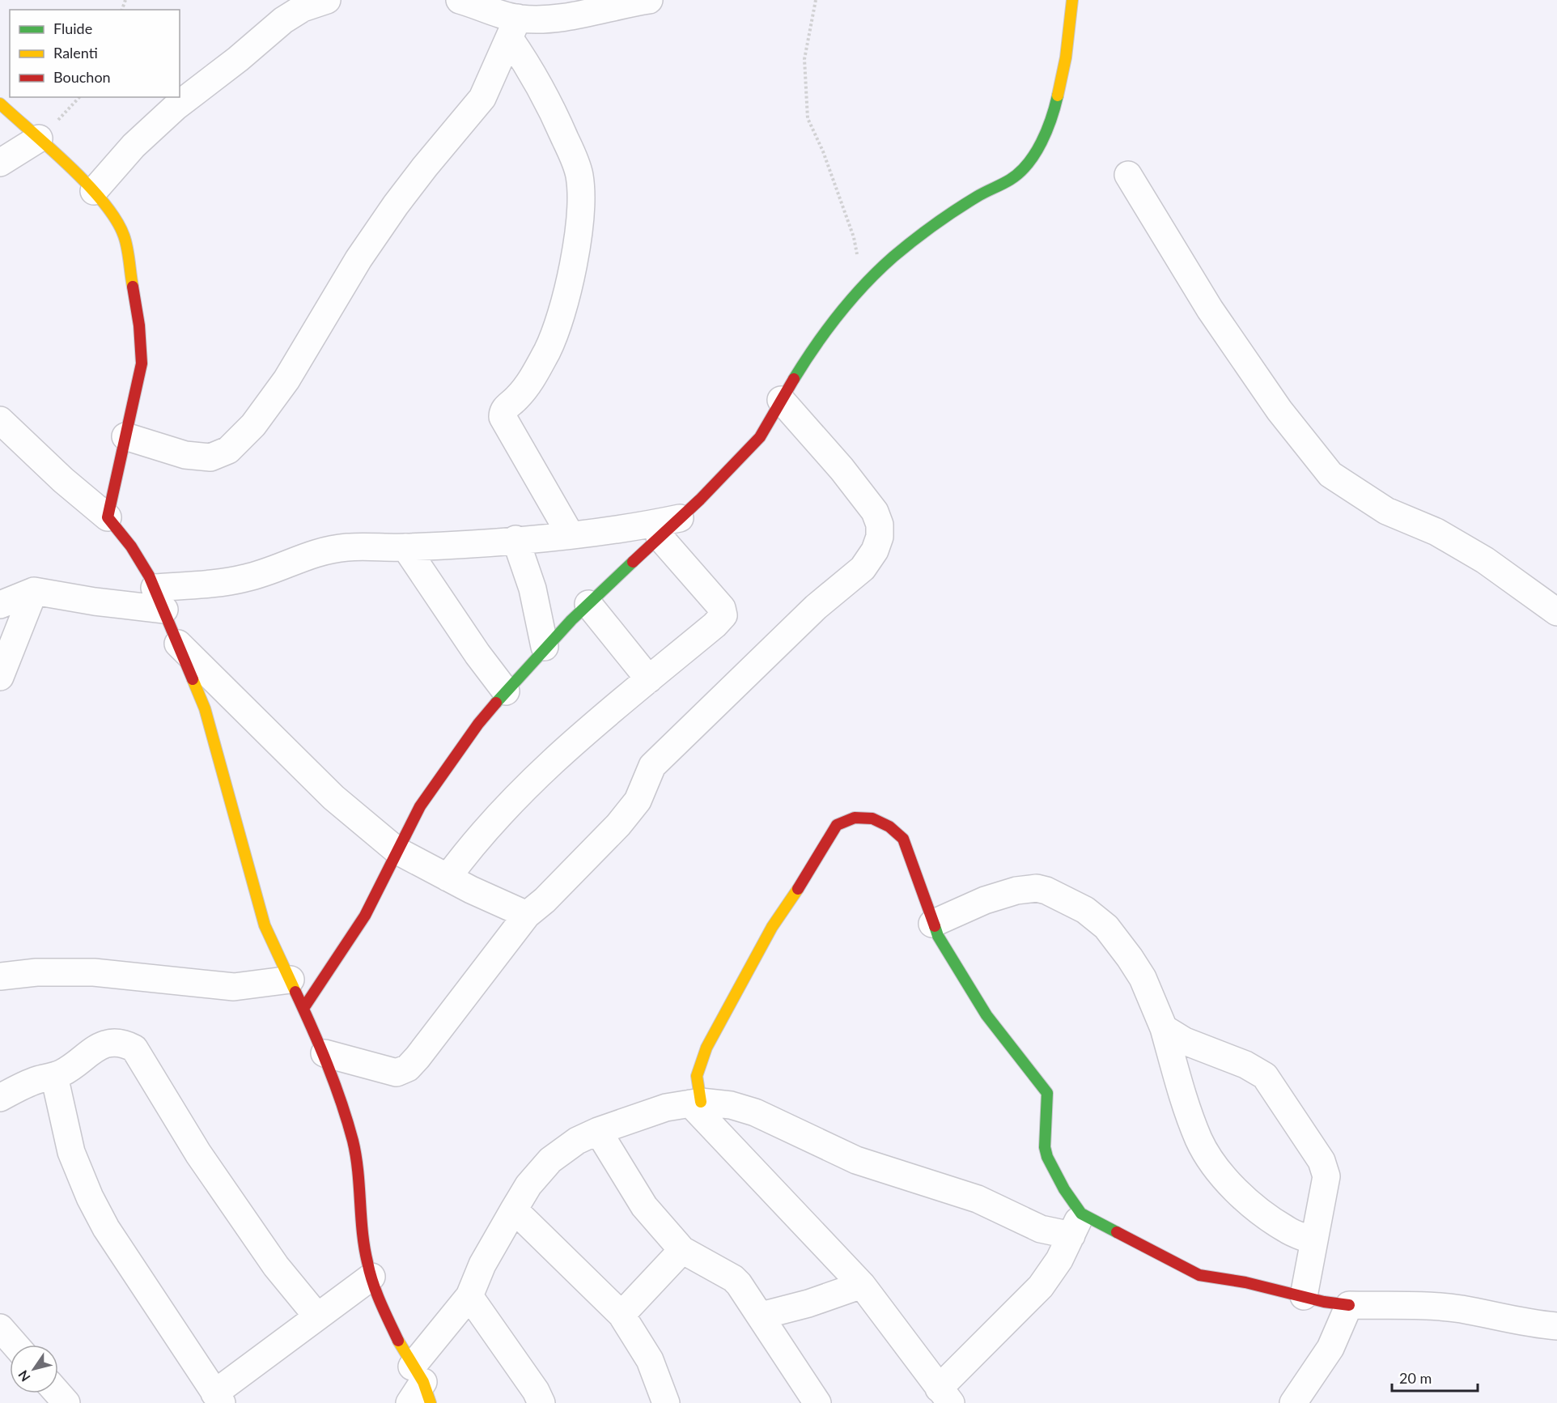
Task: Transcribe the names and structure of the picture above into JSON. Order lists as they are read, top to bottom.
{
  "legend": ["Fluide", "Ralenti", "Bouchon"],
  "scale_bar": "20 m",
  "north": "bottom left"
}
